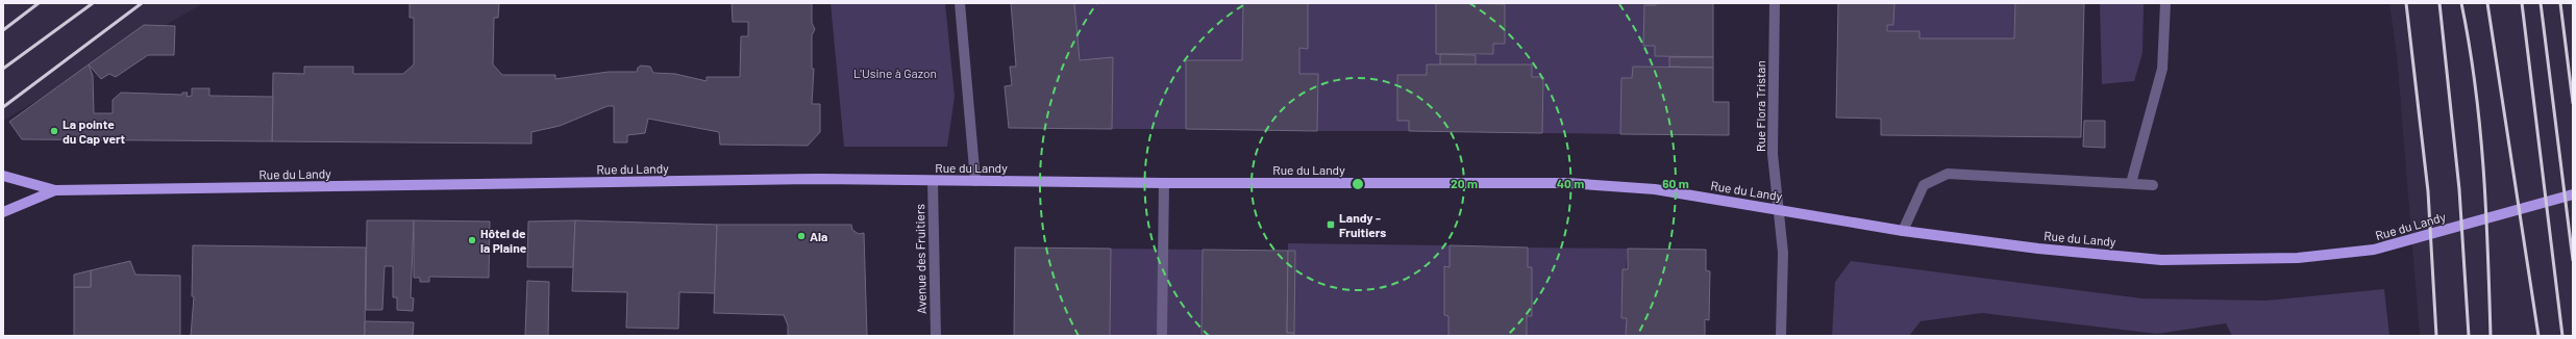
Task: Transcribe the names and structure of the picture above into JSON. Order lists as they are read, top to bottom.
{
  "streets": {
    "main road": ["Rue du Landy"],
    "street": ["Rue Flora Tristan", "Avenue des Fruitiers"]
  },
  "crossings": [
    ["Rue Flora Tristan", "Rue du Landy"],
    ["Rue du Landy", "Avenue des Fruitiers"]
  ],
  "parks": ["L'Usine à Gazon"],
  "places": {
    "other": ["La pointe du Cap vert", "Ala", "Hôtel de la Plaine"],
    "transit": ["Landy - Fruitiers"]
  },
  "rings": ["20 m", "40 m", "60 m"]
}
